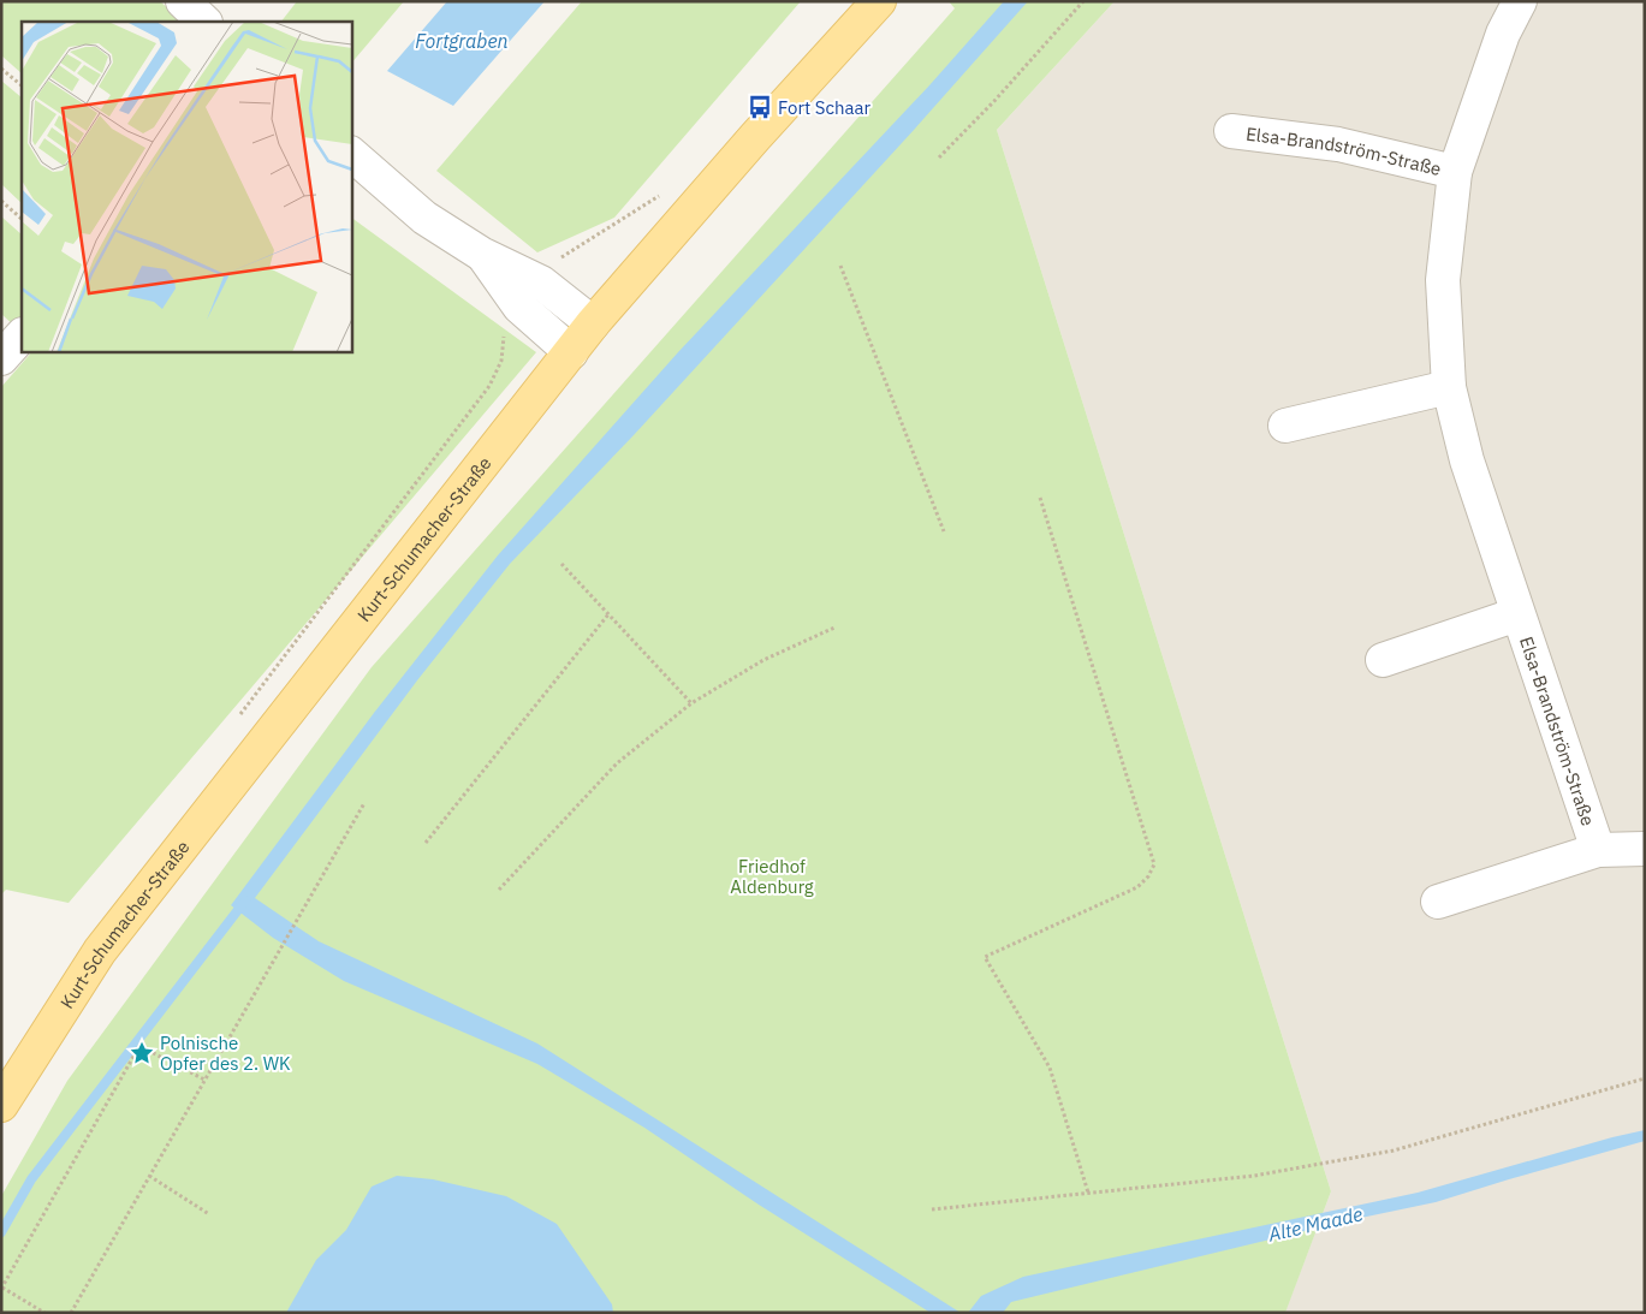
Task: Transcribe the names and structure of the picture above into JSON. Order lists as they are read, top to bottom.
{
  "streets": {
    "main road": ["Kurt-Schumacher-Straße"],
    "street": ["Elsa-Brandström-Straße"]
  },
  "water": ["Fortgraben", "Alte Maade"],
  "parks": ["Friedhof Aldenburg"],
  "places": {
    "bus stop": ["Fort Schaar"],
    "place": ["Polnische Opfer des 2. WK"]
  }
}
